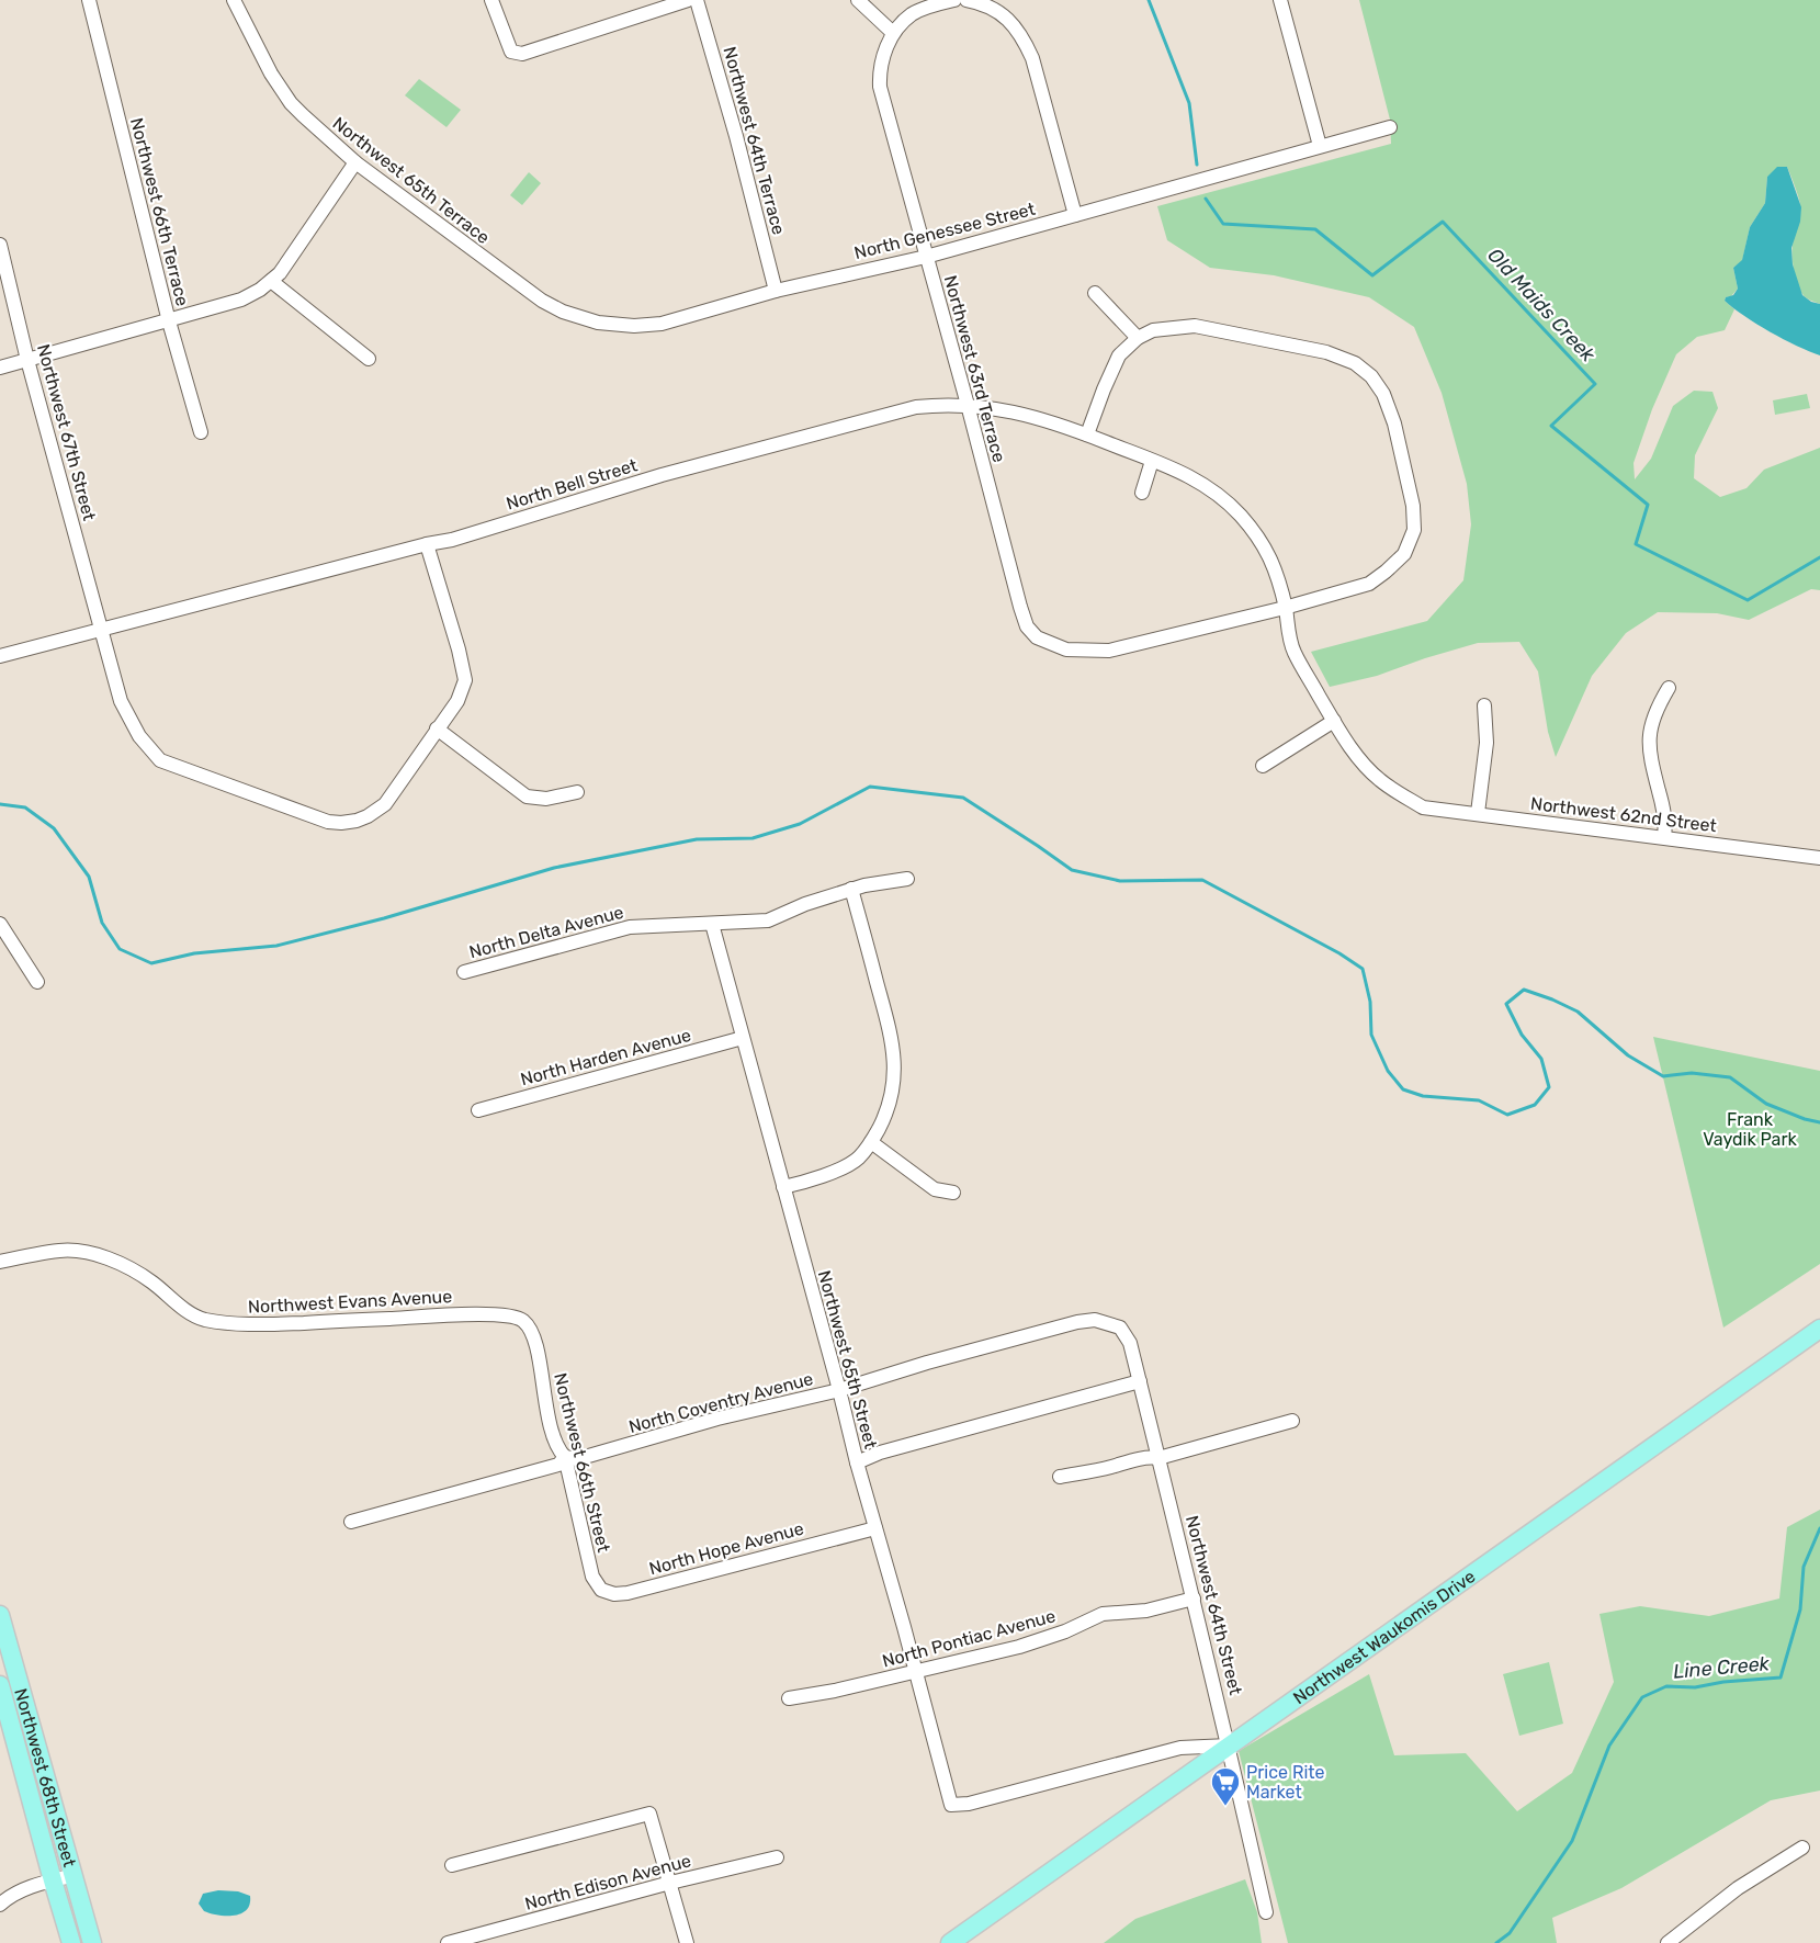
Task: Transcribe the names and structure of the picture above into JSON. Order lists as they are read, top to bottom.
{
  "streets": {
    "main road": ["Northwest Waukomis Drive", "Northwest 68th Street"],
    "street": [
      "Northwest 64th Terrace",
      "Northwest 65th Terrace",
      "Northwest 66th Terrace",
      "North Genessee Street",
      "Northwest 63rd Terrace",
      "Northwest 67th Street",
      "North Bell Street",
      "Northwest 62nd Street",
      "North Delta Avenue",
      "North Harden Avenue",
      "Northwest Evans Avenue",
      "Northwest 65th Street",
      "North Coventry Avenue",
      "Northwest 66th Street",
      "North Hope Avenue",
      "Northwest 64th Street",
      "North Pontiac Avenue",
      "North Edison Avenue"
    ]
  },
  "crossings": [
    ["Northwest 64th Terrace", "North Genessee Street"],
    ["Northwest 65th Terrace", "North Genessee Street"],
    ["North Genessee Street", "Northwest 63rd Terrace"],
    ["Northwest 63rd Terrace", "North Bell Street"],
    ["Northwest 67th Street", "North Bell Street"],
    ["North Bell Street", "Northwest 62nd Street"],
    ["North Delta Avenue", "Northwest 65th Street"],
    ["North Harden Avenue", "Northwest 65th Street"],
    ["Northwest Evans Avenue", "Northwest 66th Street"],
    ["Northwest 65th Street", "North Coventry Avenue"],
    ["Northwest 65th Street", "North Hope Avenue"],
    ["Northwest 65th Street", "Northwest 64th Street"],
    ["Northwest 65th Street", "Northwest Waukomis Drive"],
    ["Northwest 65th Street", "North Pontiac Avenue"],
    ["North Coventry Avenue", "Northwest 66th Street"],
    ["North Coventry Avenue", "Northwest 64th Street"],
    ["Northwest 66th Street", "North Hope Avenue"],
    ["Northwest 64th Street", "Northwest Waukomis Drive"],
    ["Northwest 64th Street", "North Pontiac Avenue"]
  ],
  "water": ["Old Maids Creek", "Line Creek"],
  "parks": ["Frank Vaydik Park"],
  "places": {
    "supermarket": ["Price Rite Market"]
  }
}
